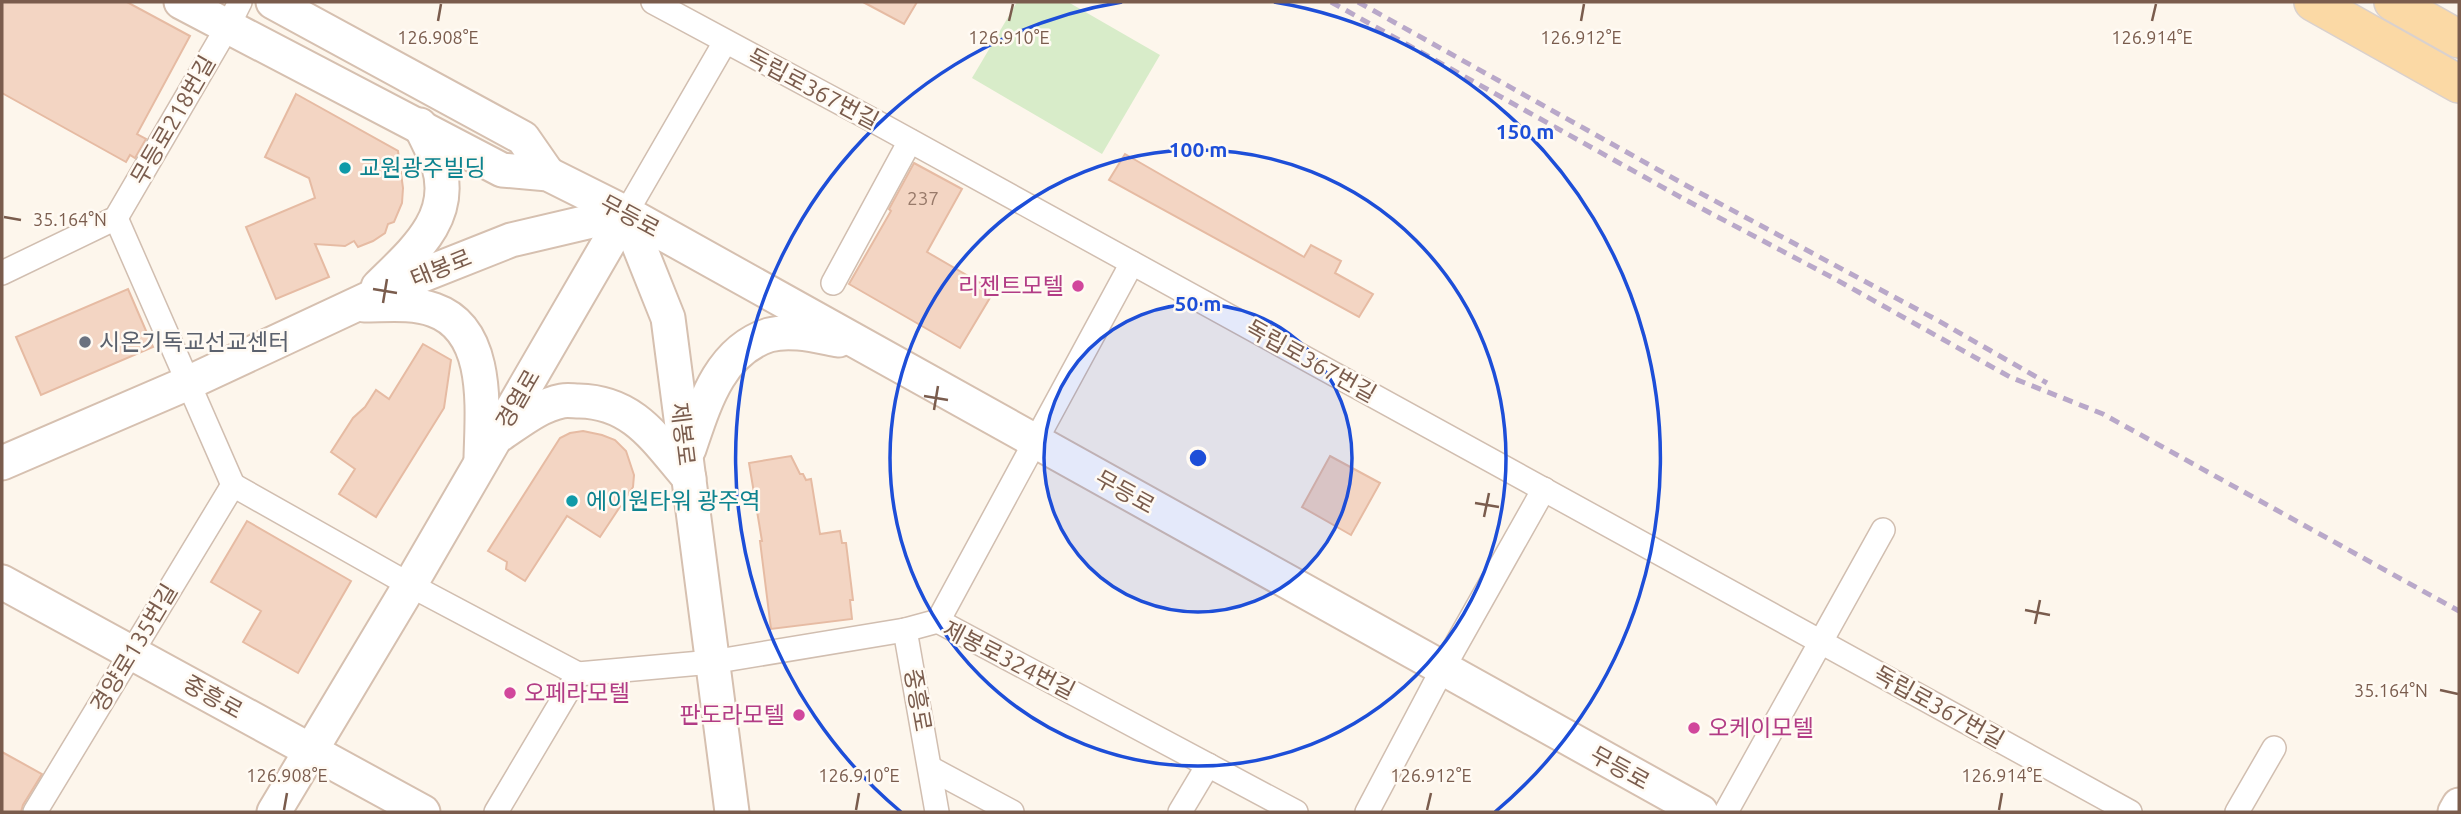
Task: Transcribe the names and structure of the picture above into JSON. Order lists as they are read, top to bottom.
{
  "streets": {
    "street": [
      "독립로367번길",
      "무등로218번길",
      "무등로",
      "태봉로",
      "경열로",
      "제봉로",
      "경양로135번길",
      "제봉로324번길",
      "중흥로"
    ]
  },
  "crossings": [
    ["무등로218번길", "무등로"],
    ["무등로", "태봉로"],
    ["무등로", "경열로"],
    ["무등로", "제봉로"],
    ["태봉로", "경열로"],
    ["태봉로", "제봉로"],
    ["경열로", "제봉로"],
    ["경열로", "중흥로"],
    ["제봉로", "제봉로324번길"],
    ["경양로135번길", "중흥로"],
    ["제봉로324번길", "중흥로"]
  ],
  "places": [
    "교원광주빌딩",
    "리젠트모텔",
    "시온기독교선교센터",
    "에이원타워 광주역",
    "오페라모텔",
    "판도라모텔",
    "오케이모텔"
  ],
  "house_numbers": ["237"],
  "coordinates": [
    "126.908°E",
    "126.910°E",
    "126.912°E",
    "126.914°E",
    "35.164°N"
  ],
  "rings": ["150 m", "100 m", "50 m"]
}
